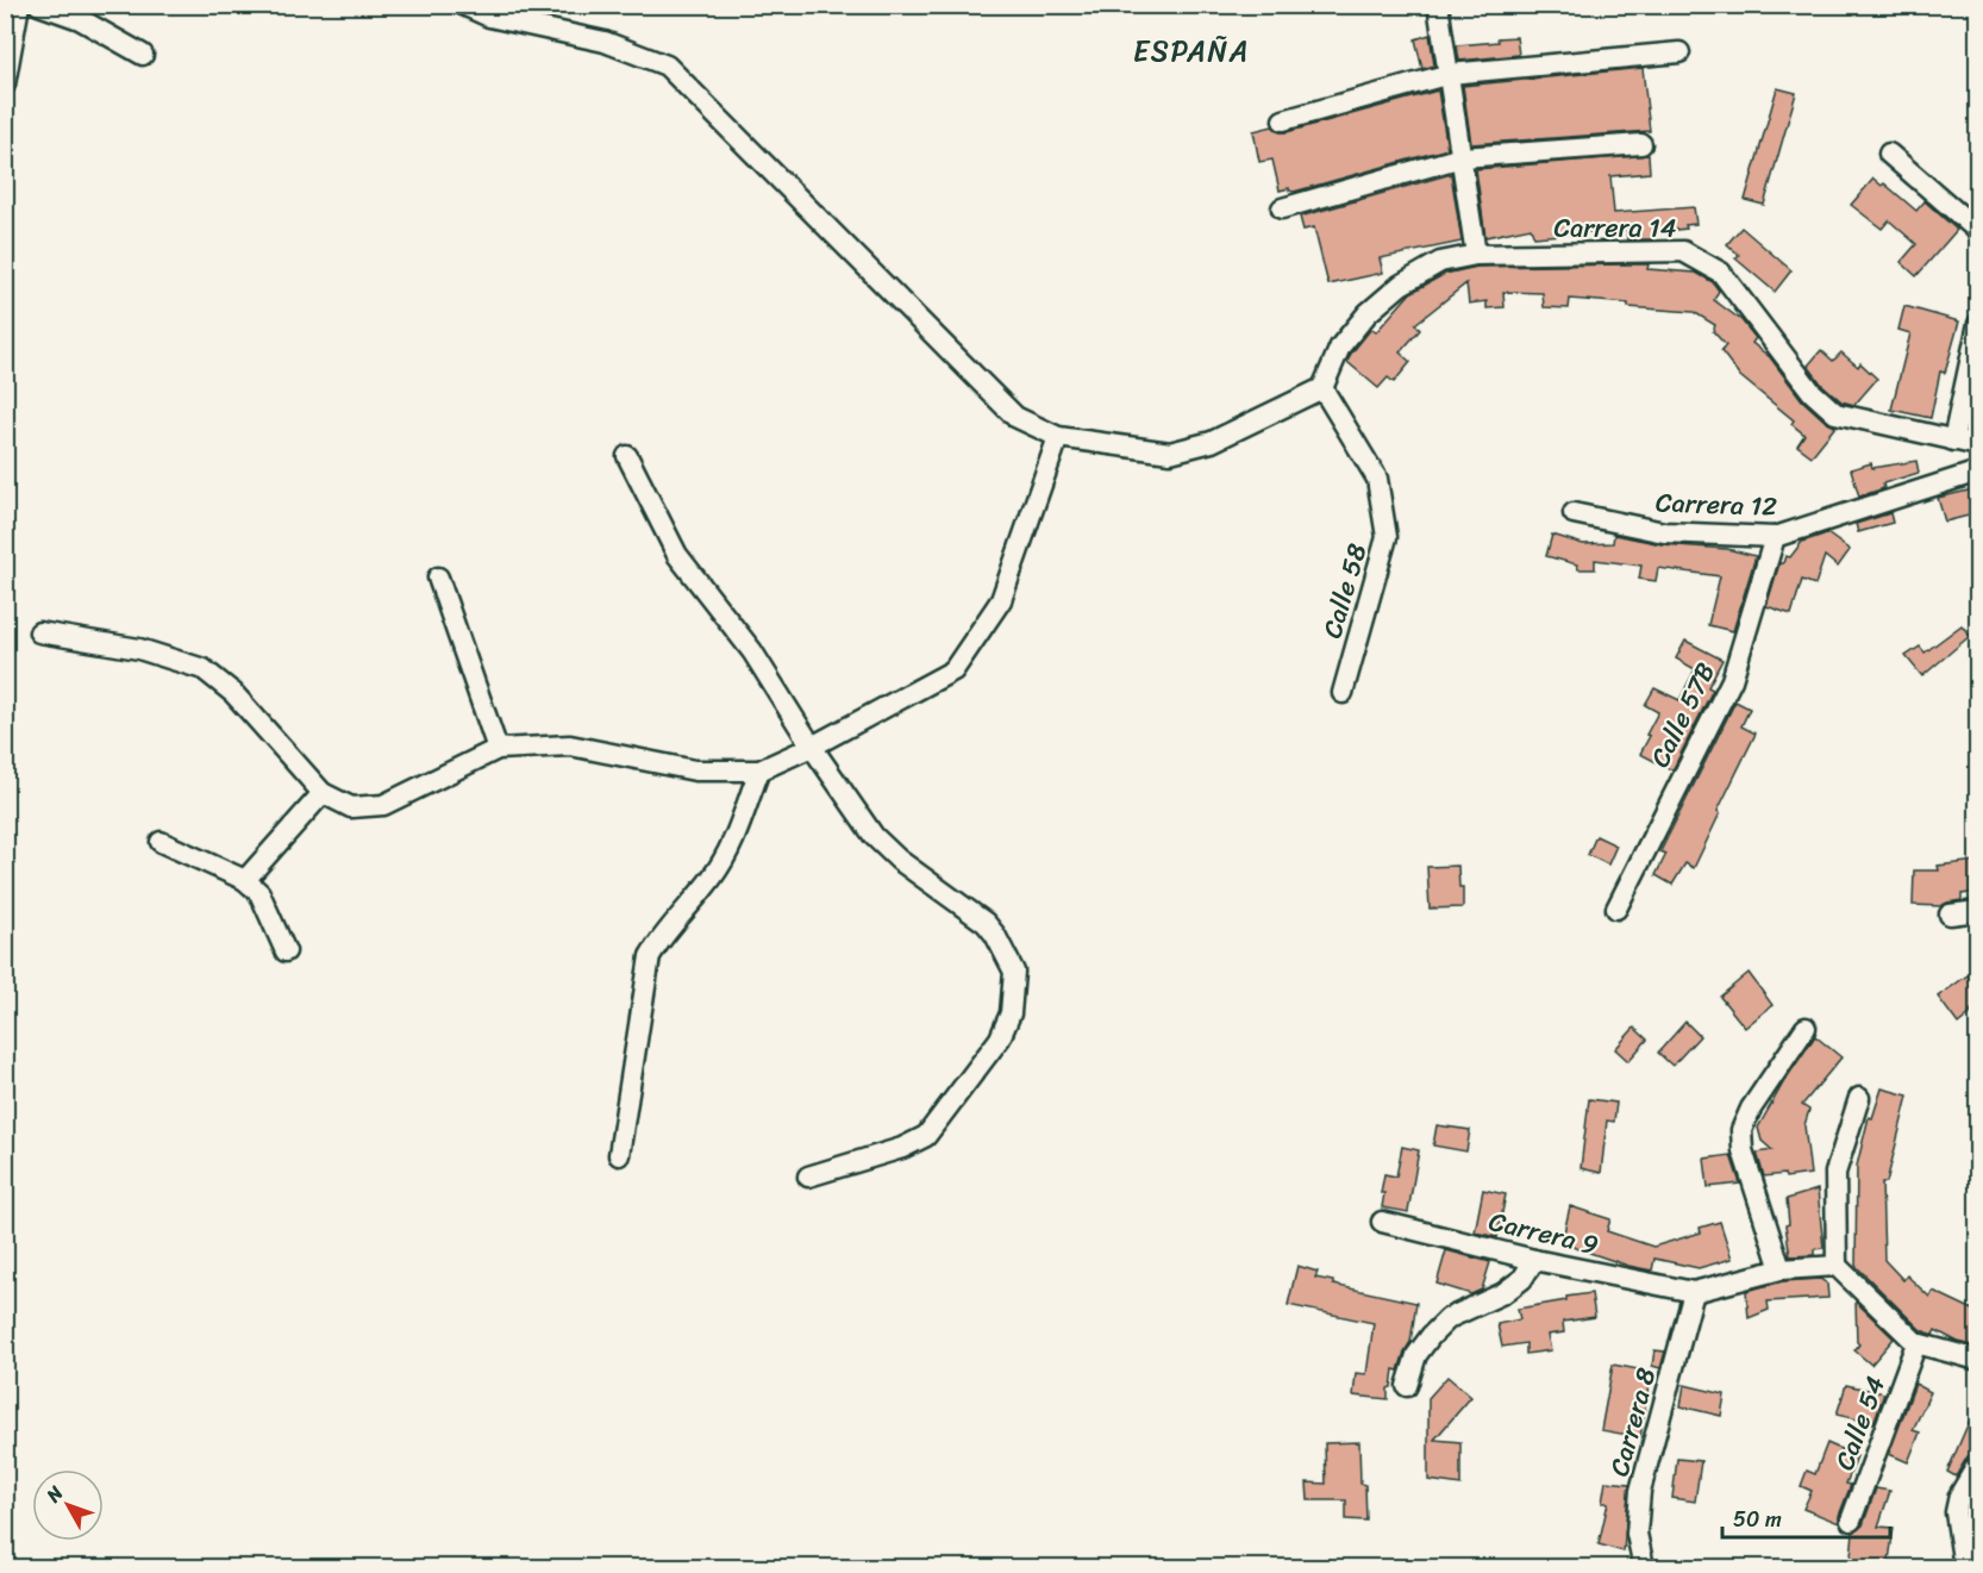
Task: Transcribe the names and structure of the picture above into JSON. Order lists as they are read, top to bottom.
{
  "streets": {
    "street": [
      "Carrera 14",
      "Carrera 12",
      "Calle 58",
      "Calle 57B",
      "Carrera 9",
      "Carrera 8",
      "Calle 54"
    ]
  },
  "crossings": [
    ["Carrera 14", "Calle 58"],
    ["Carrera 12", "Calle 57B"],
    ["Carrera 9", "Carrera 8"]
  ],
  "districts": ["ESPAÑA"],
  "scale_bar": "50 m",
  "north": "top left"
}
